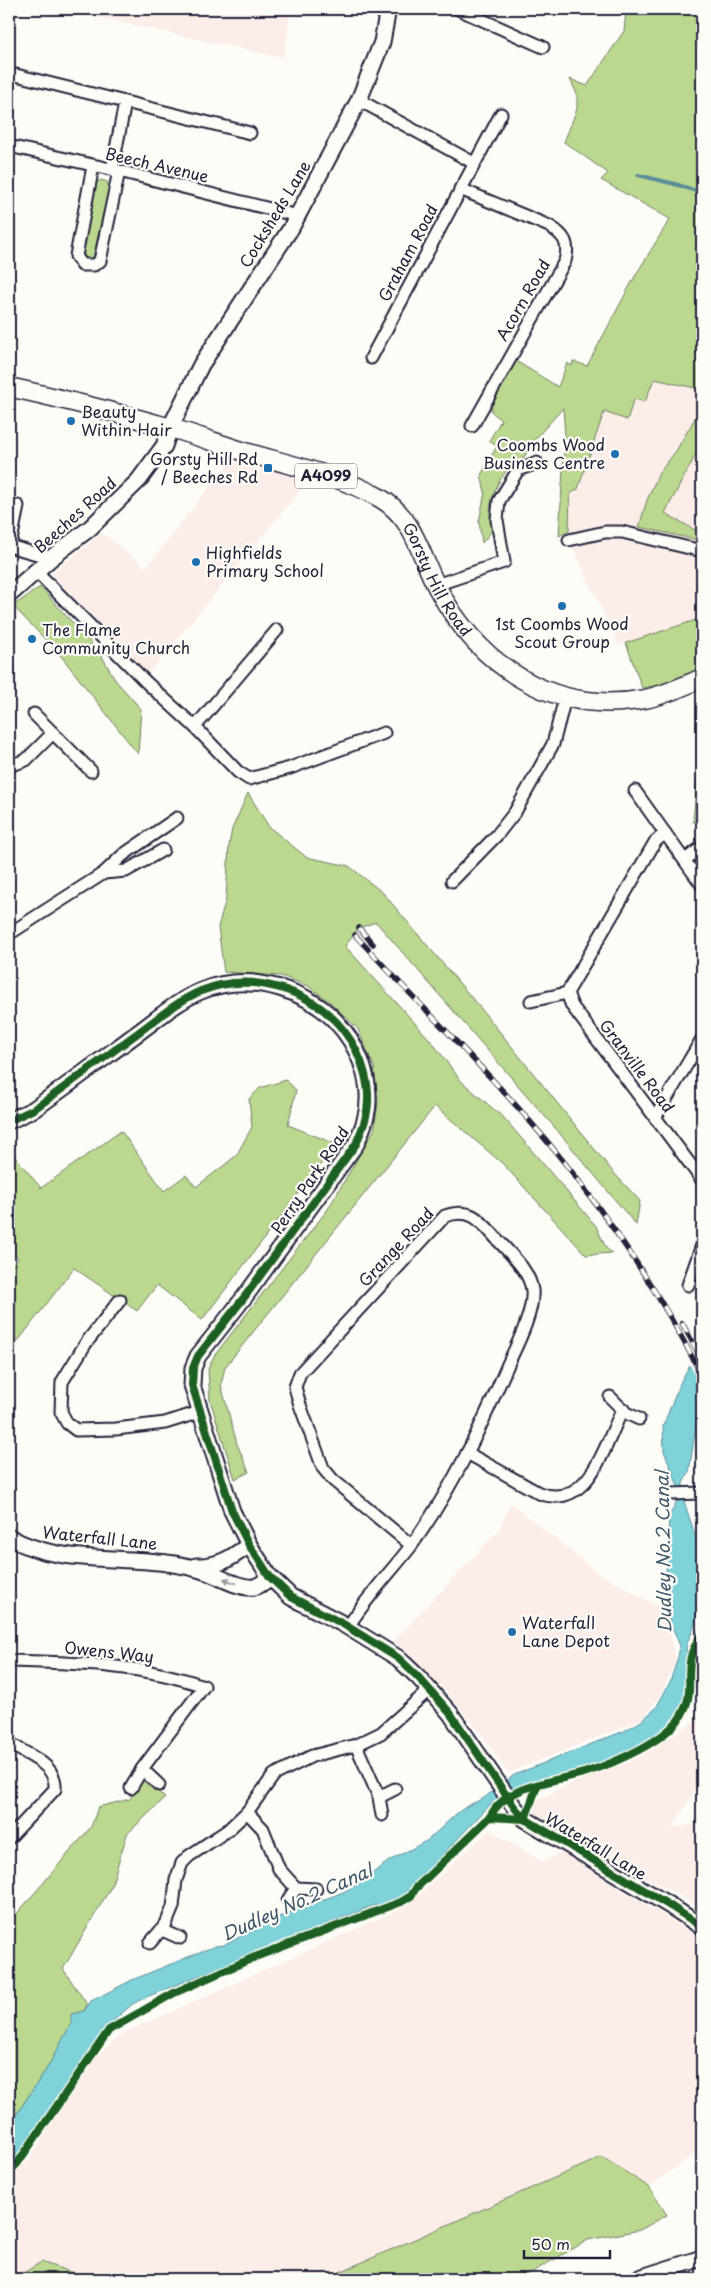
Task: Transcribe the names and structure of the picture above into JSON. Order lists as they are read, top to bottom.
{
  "streets": {
    "main road": ["A4099", "Gorsty Hill Road"],
    "street": [
      "Beech Avenue",
      "Cocksheds Lane",
      "Graham Road",
      "Acorn Road",
      "Beeches Road",
      "Granville Road",
      "Perry Park Road",
      "Grange Road",
      "Waterfall Lane",
      "Owens Way"
    ]
  },
  "crossings": [
    ["Beech Avenue", "Cocksheds Lane"],
    ["Cocksheds Lane", "A4099"],
    ["Cocksheds Lane", "Beeches Road"],
    ["Cocksheds Lane", "Gorsty Hill Road"],
    ["Graham Road", "Acorn Road"],
    ["A4099", "Beeches Road"],
    ["A4099", "Gorsty Hill Road"],
    ["Beeches Road", "Gorsty Hill Road"],
    ["Perry Park Road", "Waterfall Lane"],
    ["Grange Road", "Waterfall Lane"]
  ],
  "water": ["Dudley No.2 Canal"],
  "places": {
    "other": [
      "Beauty Within Hair",
      "Coombs Wood Business Centre",
      "Highfields Primary School",
      "1st Coombs Wood Scout Group",
      "The Flame Community Church",
      "Waterfall Lane Depot"
    ],
    "transit": ["Gorsty Hill Rd / Beeches Rd"]
  },
  "scale_bar": "50 m"
}
